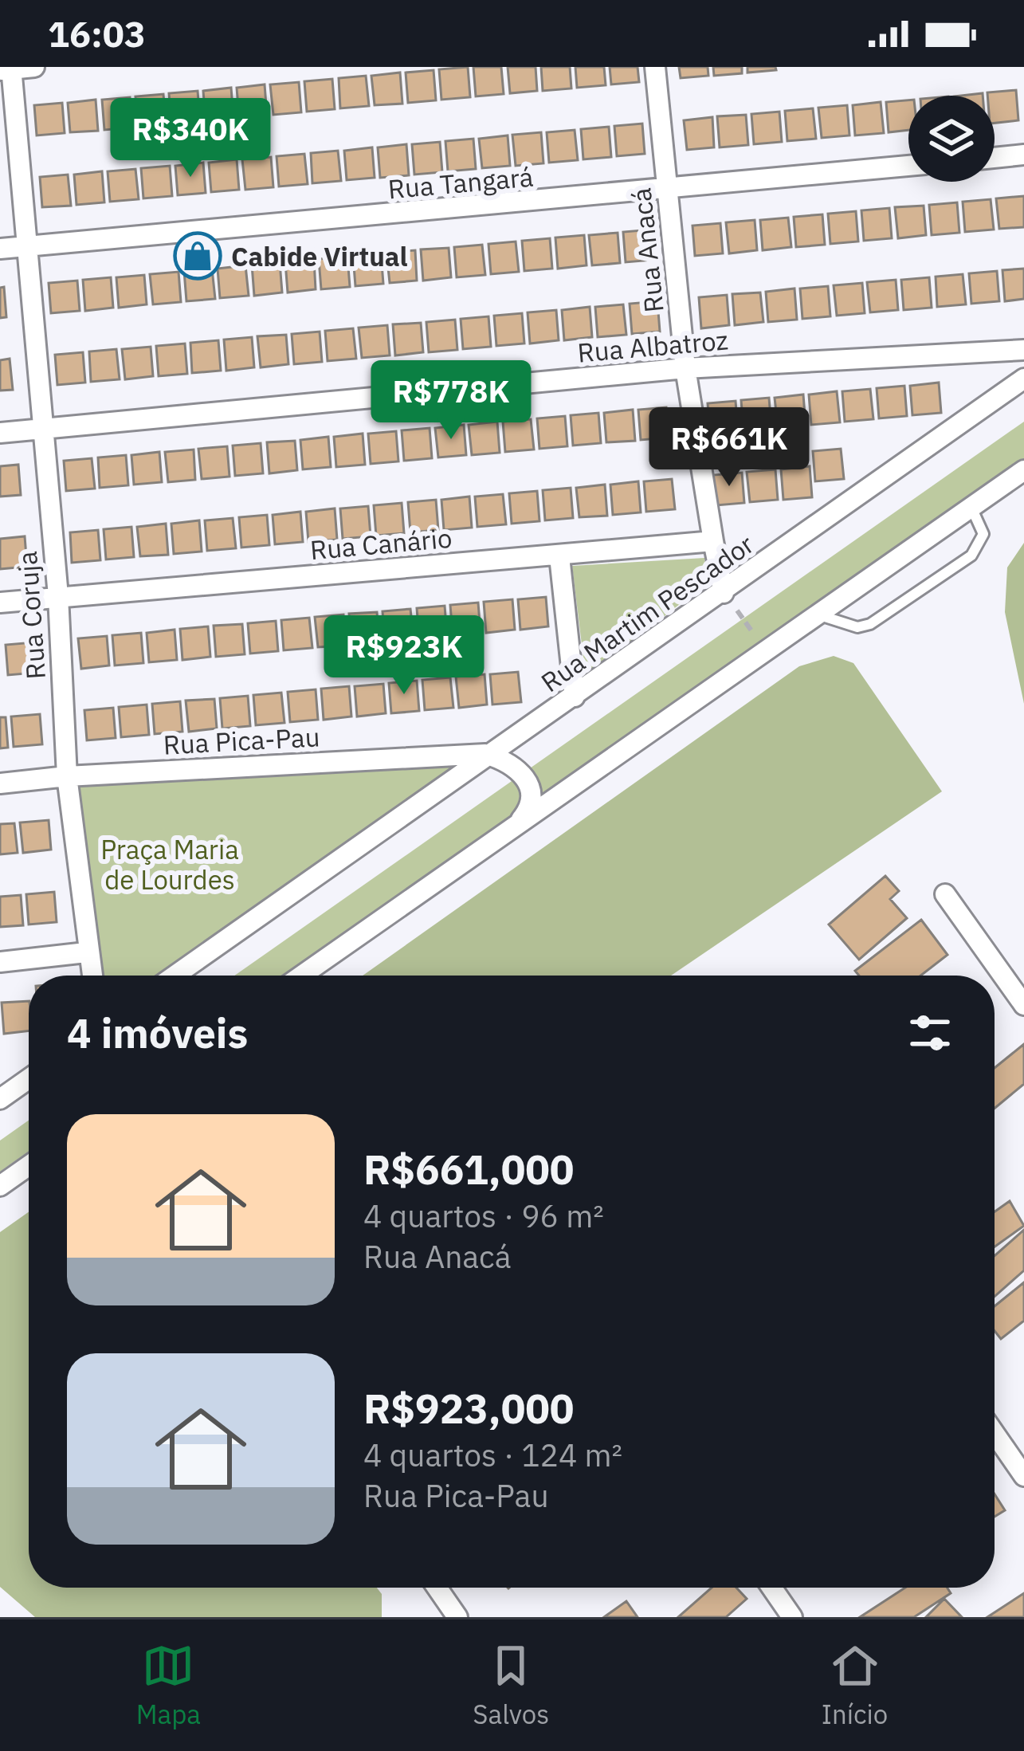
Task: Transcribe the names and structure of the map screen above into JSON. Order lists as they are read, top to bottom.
{
  "streets": {
    "street": [
      "Rua Tangará",
      "Rua Anacá",
      "Rua Albatroz",
      "Rua Canário",
      "Rua Martim Pescador",
      "Rua Coruja",
      "Rua Pica-Pau"
    ]
  },
  "crossings": [
    ["Rua Tangará", "Rua Anacá"],
    ["Rua Tangará", "Rua Coruja"],
    ["Rua Anacá", "Rua Albatroz"],
    ["Rua Anacá", "Rua Canário"],
    ["Rua Albatroz", "Rua Coruja"],
    ["Rua Canário", "Rua Coruja"],
    ["Rua Martim Pescador", "Rua Pica-Pau"],
    ["Rua Coruja", "Rua Pica-Pau"]
  ],
  "parks": ["Praça Maria de Lourdes"],
  "places": {
    "shop": ["Cabide Virtual"]
  },
  "page": {
    "status": "16:03",
    "price": [
      "R$340K",
      "R$778K",
      "R$661K",
      "R$923K"
    ],
    "heading": "4 imóveis",
    "list": [
      {
        "name": "R$661,000",
        "note": "4 quartos · 96 m² · Rua Anacá"
      },
      {
        "name": "R$923,000",
        "note": "4 quartos · 124 m² · Rua Pica-Pau"
      }
    ],
    "tabs": ["Mapa", "Salvos", "Início"]
  }
}
